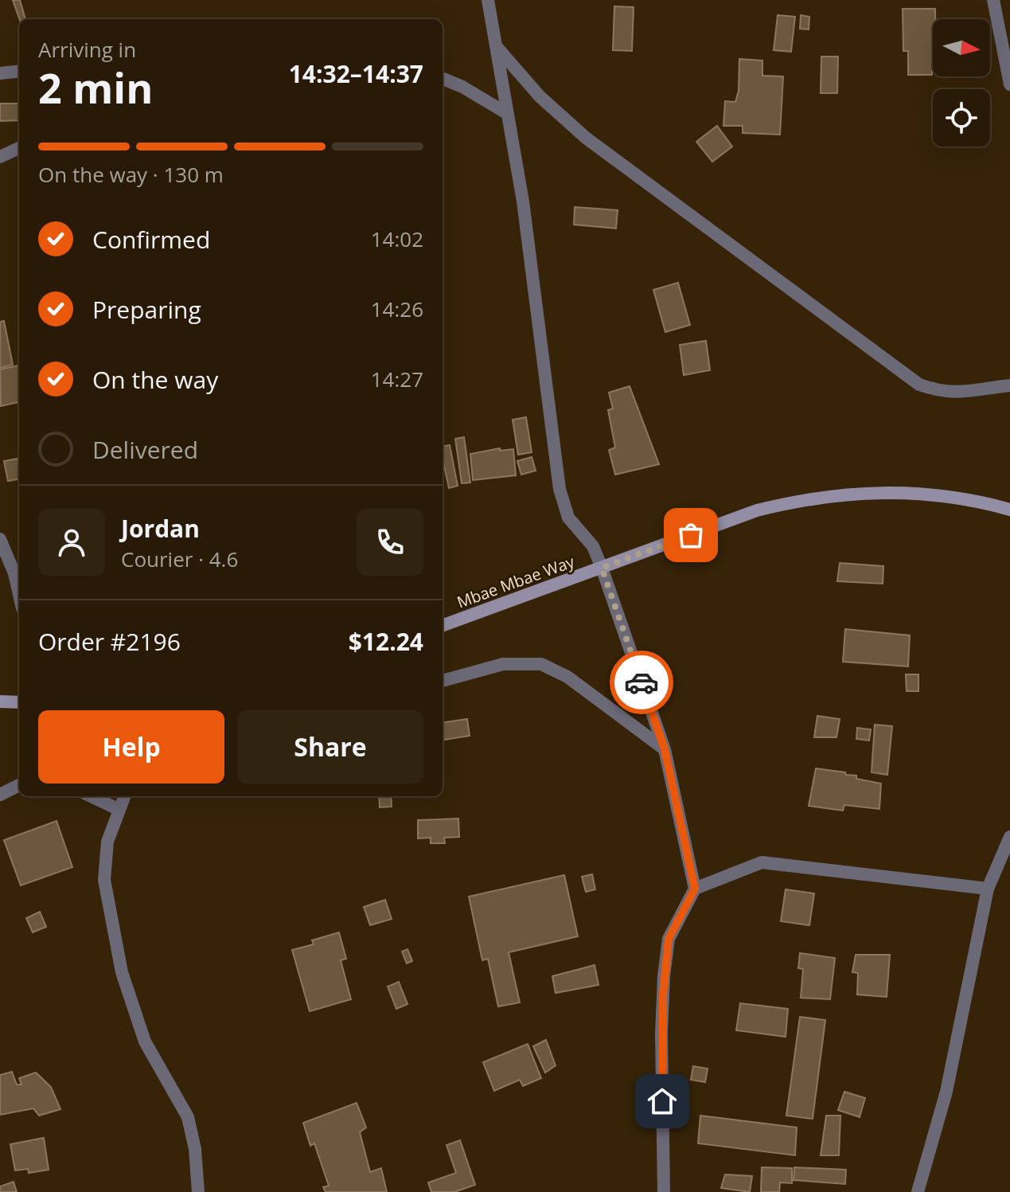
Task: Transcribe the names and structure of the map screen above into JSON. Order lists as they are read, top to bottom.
{
  "streets": {
    "street": ["Mbae Mbae Way"]
  },
  "north": "right",
  "page": {
    "heading": ["2 min", "Arriving in", "14:32–14:37"],
    "panel": [
      "Jordan",
      "Courier · 4.6",
      "Order #2196",
      "$12.24"
    ],
    "bar": "On the way · 130 m",
    "list": [
      ["Confirmed", "14:02"],
      ["Preparing", "14:26"],
      ["On the way", "14:27"],
      "Delivered"
    ],
    "buttons": ["Help", "Share"]
  }
}
